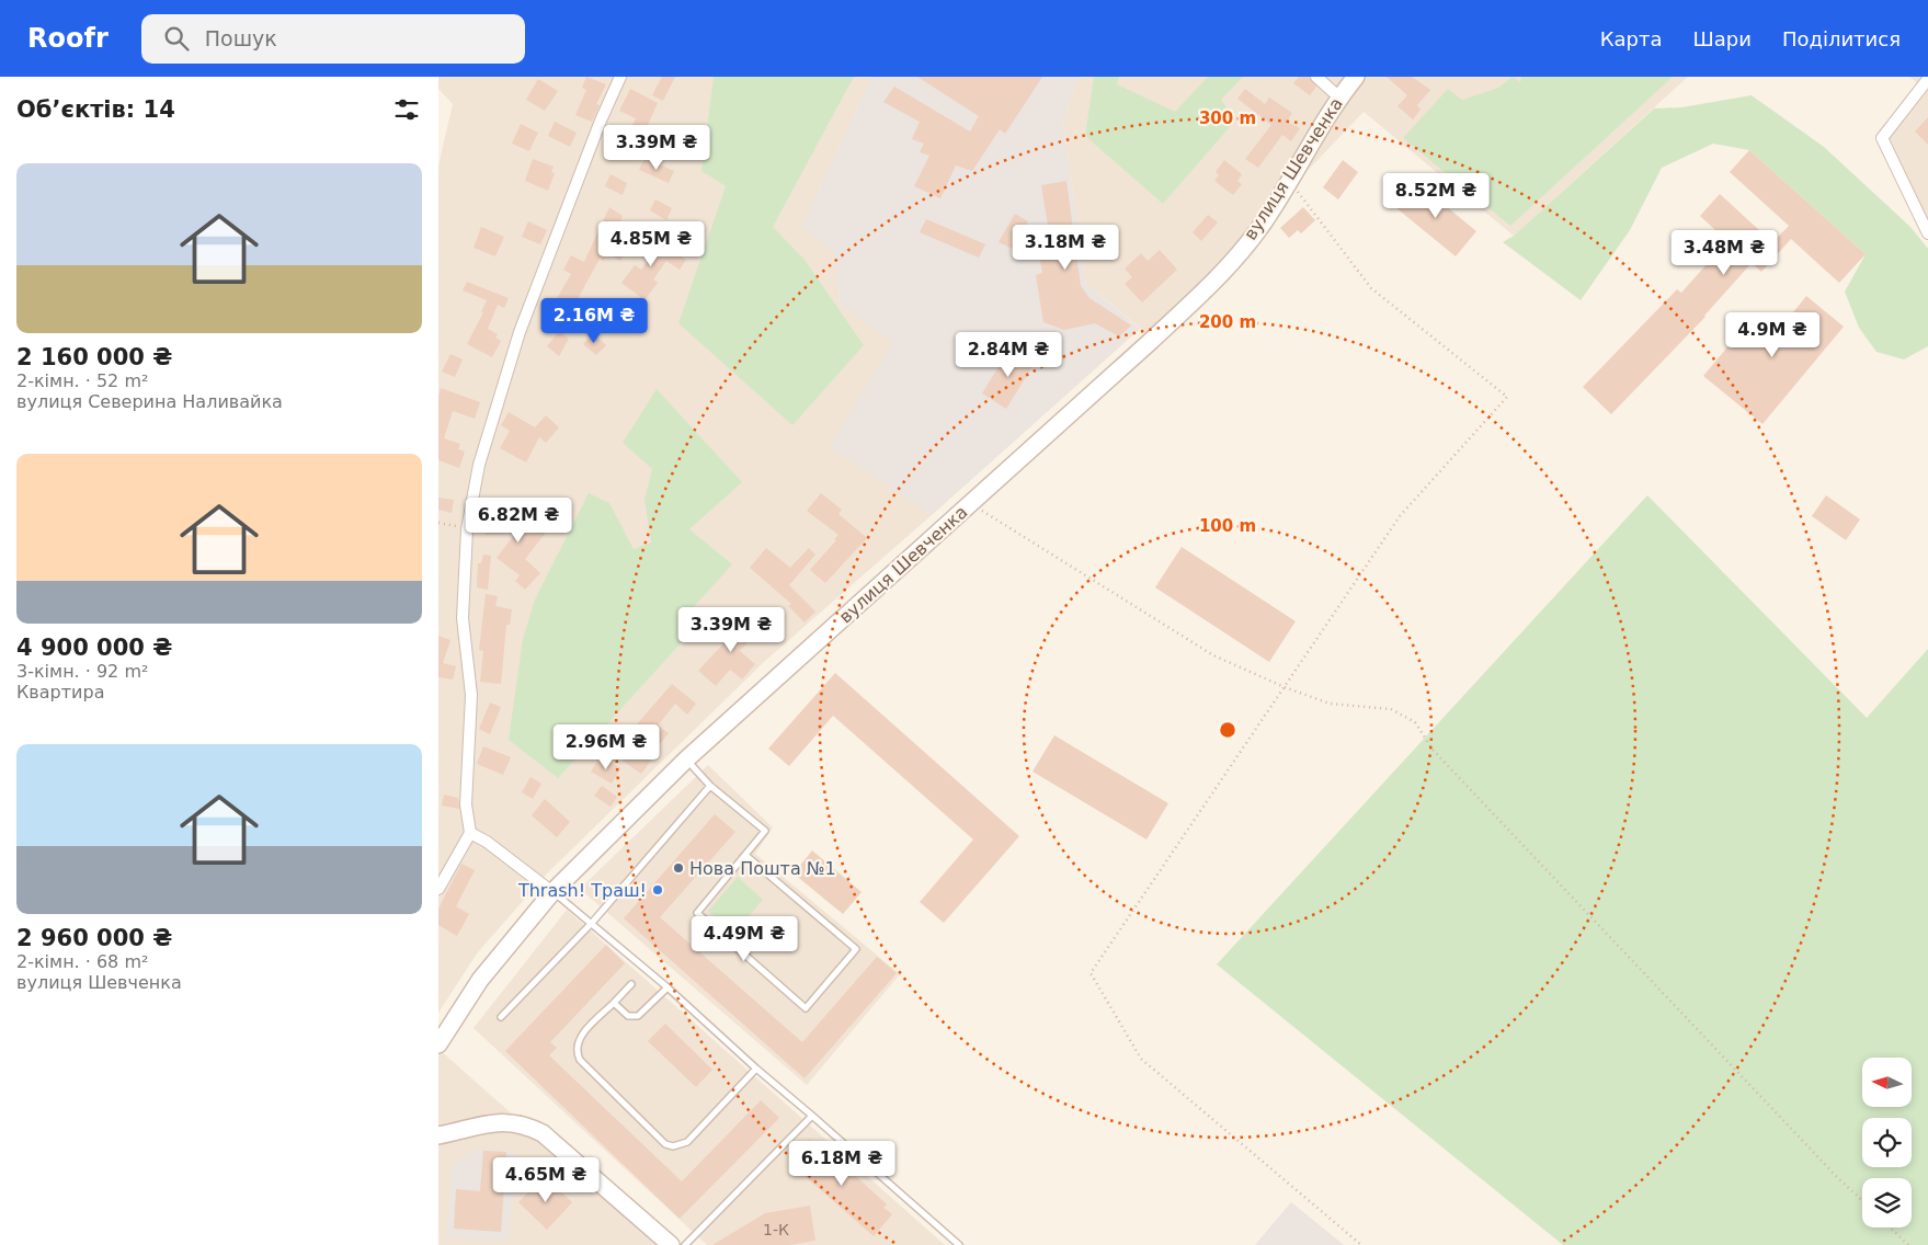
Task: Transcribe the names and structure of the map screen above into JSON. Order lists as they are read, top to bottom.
{
  "streets": {
    "street": ["вулиця Шевченка"]
  },
  "places": ["Нова Пошта №1", "Thrash! Траш!"],
  "house_numbers": ["1-К"],
  "north": "left",
  "page": {
    "header": "Roofr",
    "search": "Пошук",
    "nav": ["Карта", "Шари", "Поділитися"],
    "heading": "Об’єктів: 14",
    "price": [
      "3.39M ₴",
      "8.52M ₴",
      "4.85M ₴",
      "3.18M ₴",
      "3.48M ₴",
      "2.16M ₴",
      "4.9M ₴",
      "2.84M ₴",
      "6.82M ₴",
      "3.39M ₴",
      "2.96M ₴",
      "4.49M ₴",
      "6.18M ₴",
      "4.65M ₴"
    ],
    "list": [
      {
        "name": "2 160 000 ₴",
        "note": "2-кімн. · 52 m² · вулиця Северина Наливайка"
      },
      {
        "name": "4 900 000 ₴",
        "note": "3-кімн. · 92 m² · Квартира"
      },
      {
        "name": "2 960 000 ₴",
        "note": "2-кімн. · 68 m² · вулиця Шевченка"
      }
    ]
  },
  "rings": ["300 m", "200 m", "100 m"]
}
